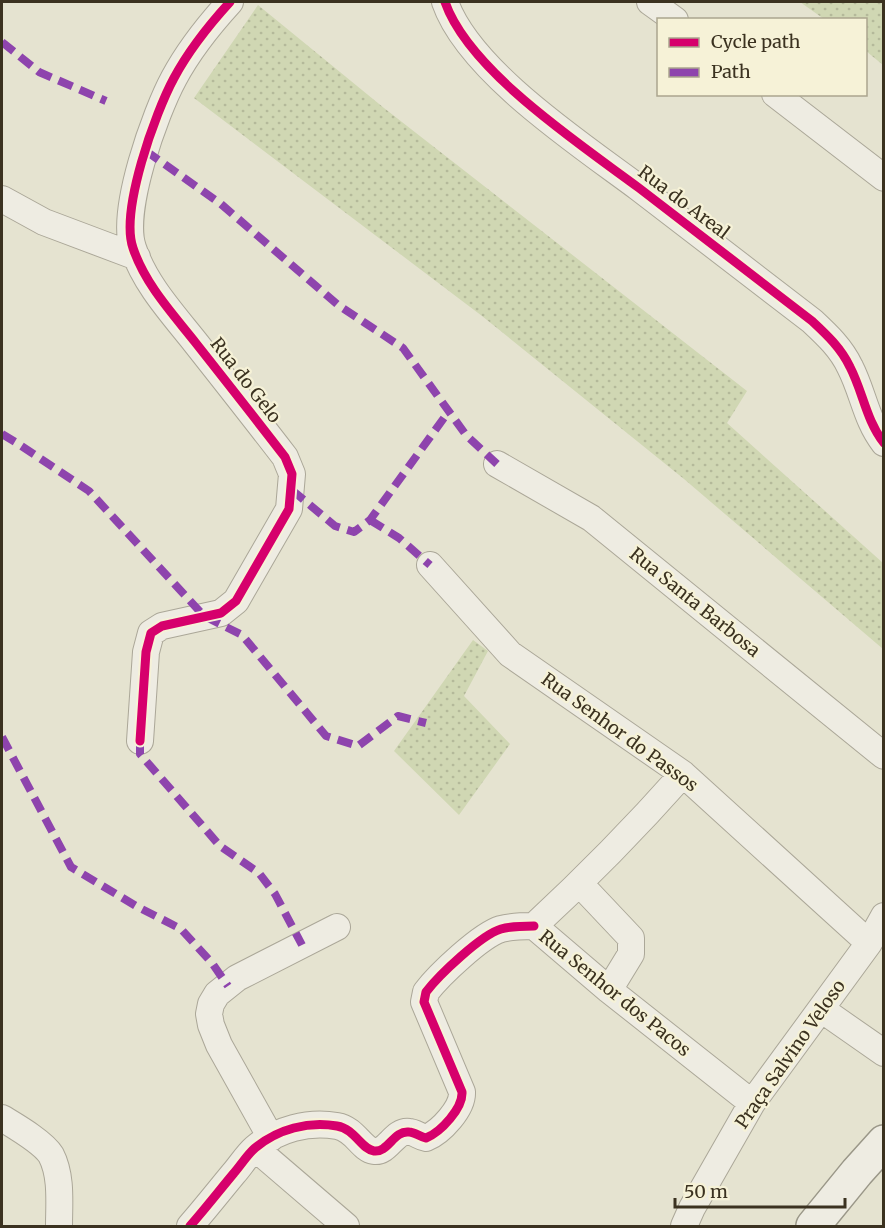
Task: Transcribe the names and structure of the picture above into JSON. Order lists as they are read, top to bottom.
{
  "streets": {
    "street": [
      "Rua do Areal",
      "Rua do Gelo",
      "Rua Santa Barbosa",
      "Rua Senhor do Passos",
      "Rua Senhor dos Pacos",
      "Praça Salvino Veloso"
    ]
  },
  "crossings": [
    ["Rua Senhor do Passos", "Rua Senhor dos Pacos"],
    ["Rua Senhor do Passos", "Praça Salvino Veloso"],
    ["Rua Senhor dos Pacos", "Praça Salvino Veloso"]
  ],
  "legend": ["Cycle path", "Path"],
  "scale_bar": "50 m"
}
